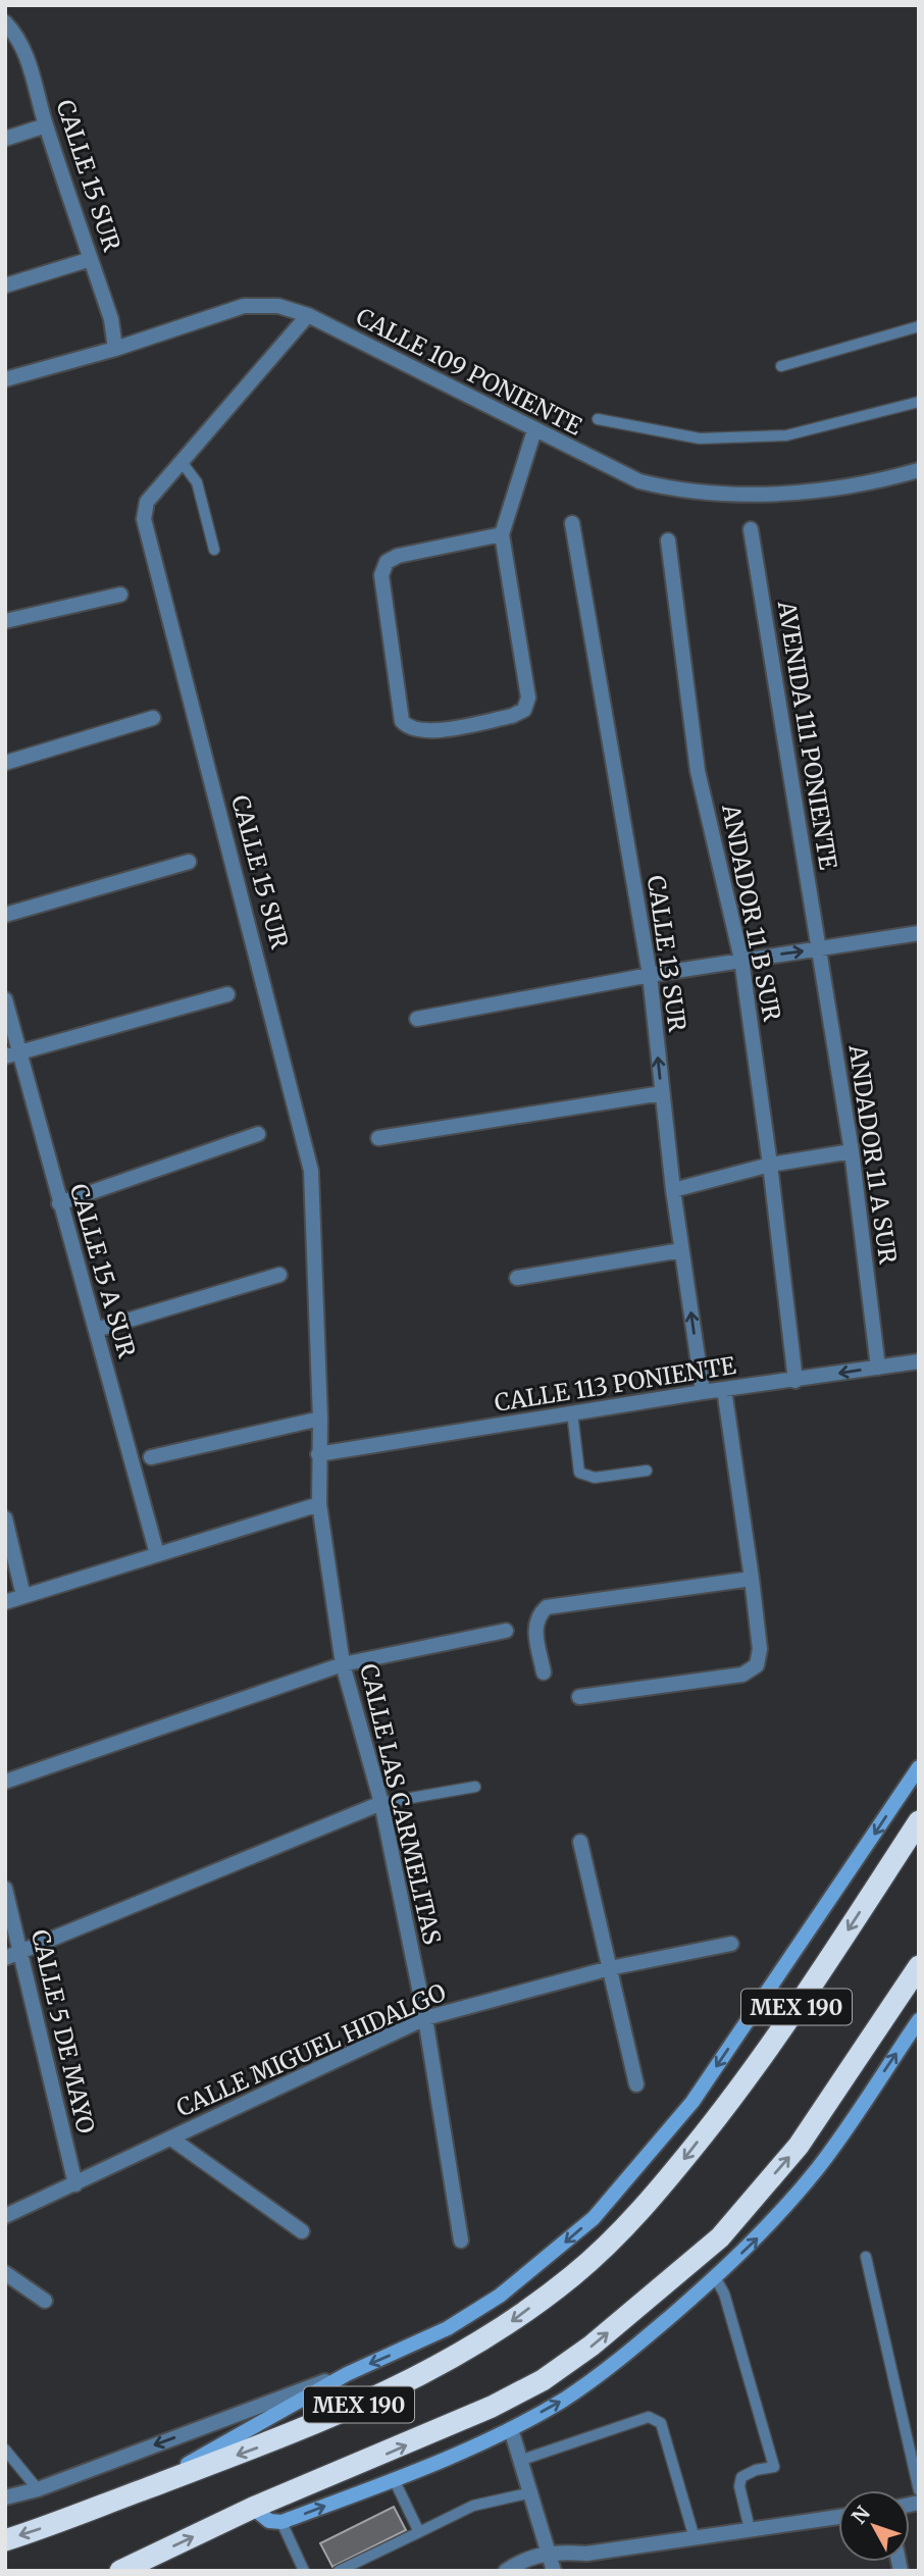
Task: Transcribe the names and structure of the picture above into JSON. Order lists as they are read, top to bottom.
{
  "streets": {
    "highway": ["MEX 190"],
    "street": [
      "CALLE 15 SUR",
      "CALLE 109 PONIENTE",
      "AVENIDA 111 PONIENTE",
      "ANDADOR 11 B SUR",
      "CALLE 13 SUR",
      "ANDADOR 11 A SUR",
      "CALLE 15 A SUR",
      "CALLE 113 PONIENTE",
      "CALLE LAS CARMELITAS",
      "CALLE 5 DE MAYO",
      "CALLE MIGUEL HIDALGO"
    ]
  },
  "crossings": [
    ["CALLE 15 SUR", "CALLE 109 PONIENTE"],
    ["CALLE 15 SUR", "CALLE 113 PONIENTE"],
    ["CALLE 15 SUR", "CALLE LAS CARMELITAS"],
    ["AVENIDA 111 PONIENTE", "ANDADOR 11 A SUR"],
    ["ANDADOR 11 B SUR", "CALLE 113 PONIENTE"],
    ["CALLE 13 SUR", "CALLE 113 PONIENTE"],
    ["ANDADOR 11 A SUR", "CALLE 113 PONIENTE"],
    ["CALLE LAS CARMELITAS", "CALLE MIGUEL HIDALGO"],
    ["CALLE 5 DE MAYO", "CALLE MIGUEL HIDALGO"]
  ],
  "north": "top left"
}
